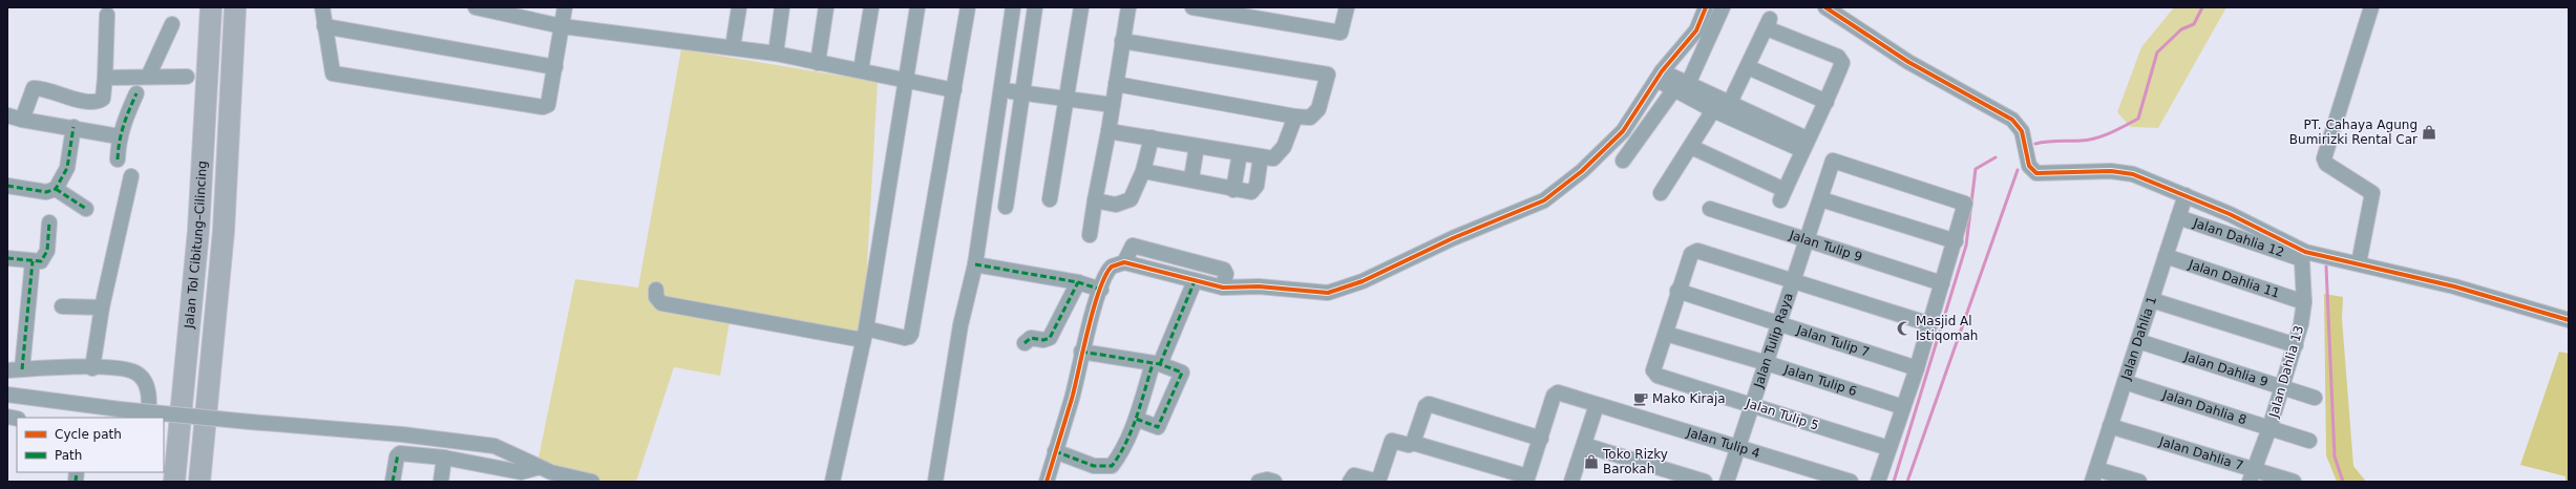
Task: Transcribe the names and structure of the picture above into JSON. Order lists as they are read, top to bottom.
{
  "streets": {
    "highway": ["Jalan Tol Cibitung–Cilincing"],
    "street": [
      "Jalan Dahlia 12",
      "Jalan Tulip 9",
      "Jalan Dahlia 11",
      "Jalan Dahlia 1",
      "Jalan Tulip Raya",
      "Jalan Tulip 7",
      "Jalan Dahlia 9",
      "Jalan Dahlia 13",
      "Jalan Tulip 6",
      "Jalan Dahlia 8",
      "Jalan Tulip 5",
      "Jalan Tulip 4",
      "Jalan Dahlia 7"
    ]
  },
  "crossings": [
    ["Jalan Dahlia 12", "Jalan Dahlia 1"],
    ["Jalan Dahlia 12", "Jalan Dahlia 13"],
    ["Jalan Tulip 9", "Jalan Tulip Raya"],
    ["Jalan Dahlia 11", "Jalan Dahlia 1"],
    ["Jalan Dahlia 11", "Jalan Dahlia 13"],
    ["Jalan Dahlia 1", "Jalan Dahlia 9"],
    ["Jalan Dahlia 1", "Jalan Dahlia 8"],
    ["Jalan Dahlia 1", "Jalan Dahlia 7"],
    ["Jalan Tulip Raya", "Jalan Tulip 7"],
    ["Jalan Tulip Raya", "Jalan Tulip 6"],
    ["Jalan Tulip Raya", "Jalan Tulip 5"],
    ["Jalan Tulip Raya", "Jalan Tulip 4"],
    ["Jalan Dahlia 9", "Jalan Dahlia 13"],
    ["Jalan Dahlia 13", "Jalan Dahlia 8"],
    ["Jalan Dahlia 13", "Jalan Dahlia 7"],
    ["Jalan Tulip 6", "Jalan Tulip 5"]
  ],
  "places": {
    "shop": ["PT. Cahaya Agung Bumirizki Rental Car", "Toko Rizky Barokah"],
    "mosque": ["Masjid Al Istiqomah"],
    "cafe": ["Mako Kiraja"]
  },
  "legend": ["Cycle path", "Path"]
}
